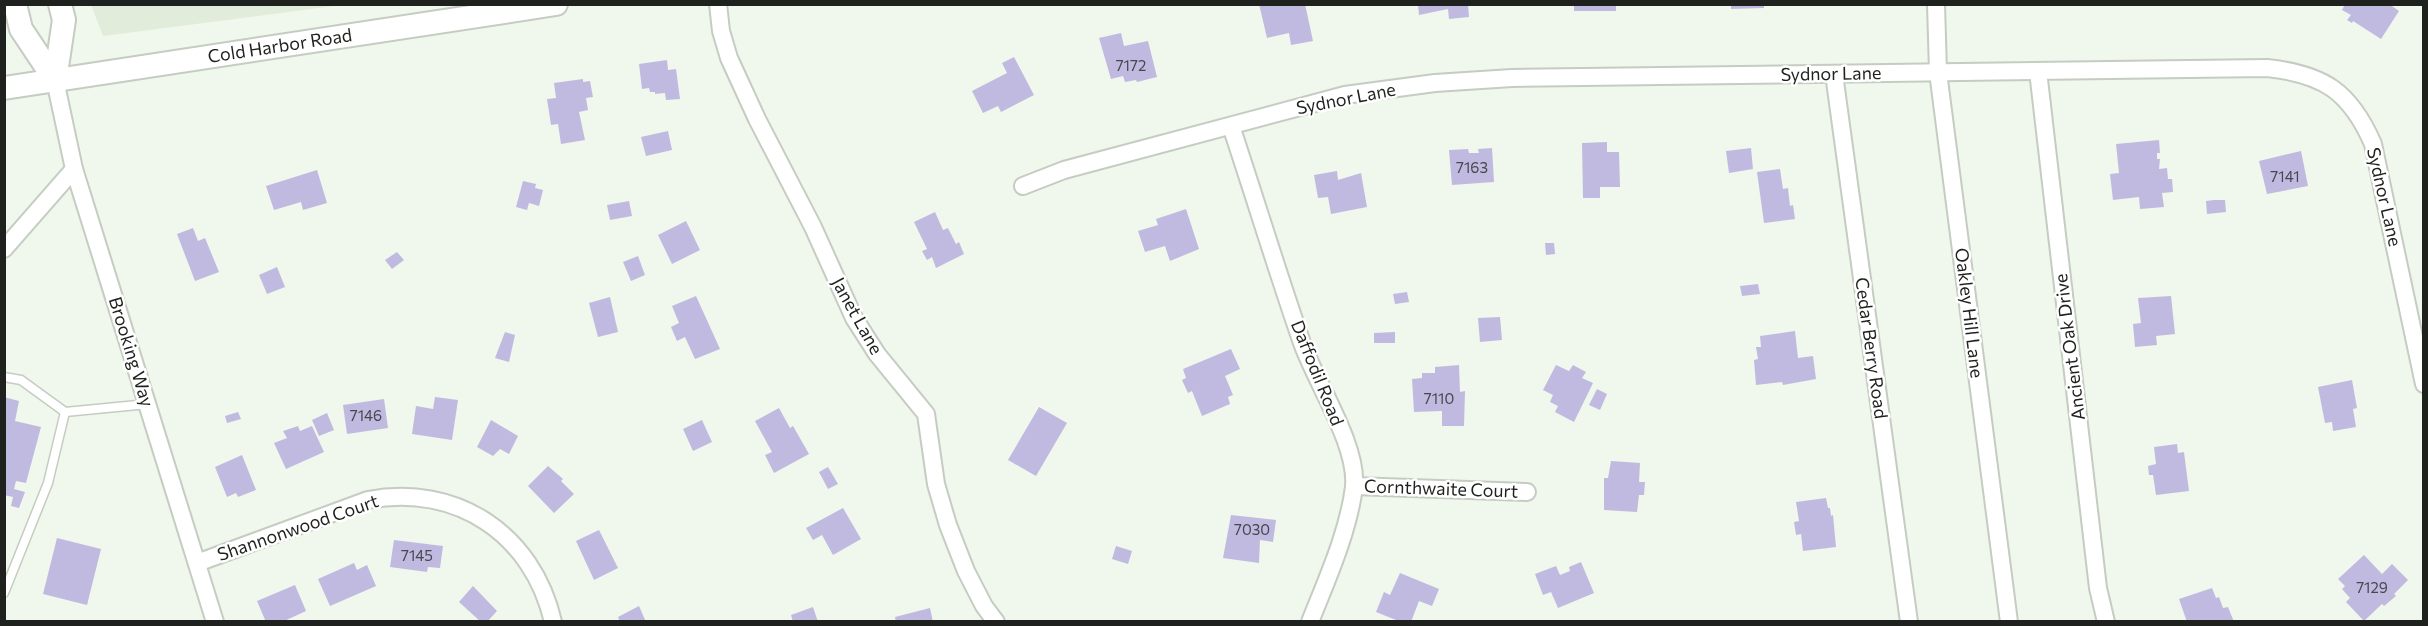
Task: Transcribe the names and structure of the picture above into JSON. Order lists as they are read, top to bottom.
{
  "streets": {
    "main road": ["Cold Harbor Road"],
    "street": [
      "Sydnor Lane",
      "Oakley Hill Lane",
      "Janet Lane",
      "Ancient Oak Drive",
      "Cedar Berry Road",
      "Brooking Way",
      "Daffodil Road",
      "Cornthwaite Court",
      "Shannonwood Court"
    ]
  },
  "crossings": [
    ["Cold Harbor Road", "Brooking Way"],
    ["Sydnor Lane", "Oakley Hill Lane"],
    ["Sydnor Lane", "Ancient Oak Drive"],
    ["Sydnor Lane", "Cedar Berry Road"],
    ["Sydnor Lane", "Daffodil Road"],
    ["Brooking Way", "Shannonwood Court"],
    ["Daffodil Road", "Cornthwaite Court"]
  ],
  "house_numbers": [
    "7172",
    "7163",
    "7141",
    "7110",
    "7146",
    "7030",
    "7145",
    "7129"
  ]
}
